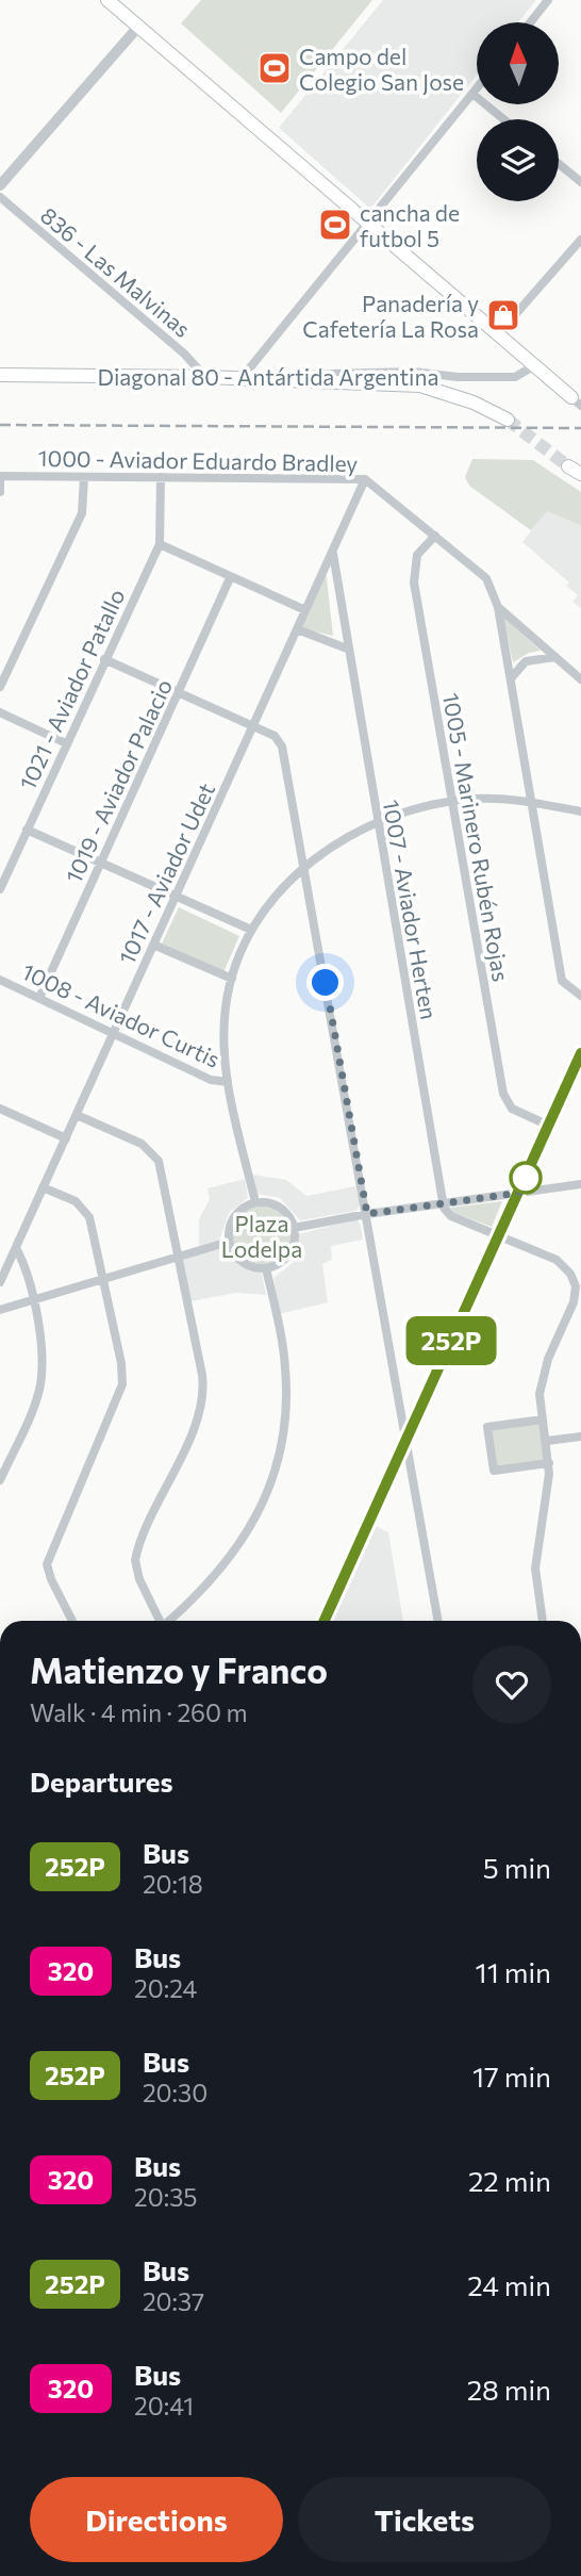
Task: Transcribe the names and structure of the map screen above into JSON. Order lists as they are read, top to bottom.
{
  "streets": {
    "main road": ["Diagonal 80 - Antártida Argentina"],
    "street": [
      "836 - Las Malvinas",
      "1000 - Aviador Eduardo Bradley",
      "1021 - Aviador Patallo",
      "1019 - Aviador Palacio",
      "1005 - Marinero Rubén Rojas",
      "1017 - Aviador Udet",
      "1007 - Aviador Herten",
      "1008 - Aviador Curtis"
    ]
  },
  "crossings": [
    ["836 - Las Malvinas", "Diagonal 80 - Antártida Argentina"],
    ["1000 - Aviador Eduardo Bradley", "1005 - Marinero Rubén Rojas"],
    ["1000 - Aviador Eduardo Bradley", "1017 - Aviador Udet"],
    ["1019 - Aviador Palacio", "1008 - Aviador Curtis"],
    ["1017 - Aviador Udet", "1007 - Aviador Herten"],
    ["1017 - Aviador Udet", "1008 - Aviador Curtis"]
  ],
  "parks": ["Plaza Lodelpa"],
  "places": {
    "sports": ["Campo del Colegio San Jose", "cancha de futbol 5"],
    "shop": ["Panadería y Cafetería La Rosa"]
  },
  "lines": ["bus line 252P"],
  "north": "top",
  "page": {
    "on_map": "252P",
    "heading": [
      ["Matienzo y Franco", "Walk · 4 min · 260 m"],
      "Departures"
    ],
    "list": [
      {
        "mark": "252P",
        "name": "Bus",
        "note": "20:18",
        "value": "5 min"
      },
      {
        "mark": "320",
        "name": "Bus",
        "note": "20:24",
        "value": "11 min"
      },
      {
        "mark": "252P",
        "name": "Bus",
        "note": "20:30",
        "value": "17 min"
      },
      {
        "mark": "320",
        "name": "Bus",
        "note": "20:35",
        "value": "22 min"
      },
      {
        "mark": "252P",
        "name": "Bus",
        "note": "20:37",
        "value": "24 min"
      },
      {
        "mark": "320",
        "name": "Bus",
        "note": "20:41",
        "value": "28 min"
      }
    ],
    "buttons": ["Directions", "Tickets"]
  }
}
